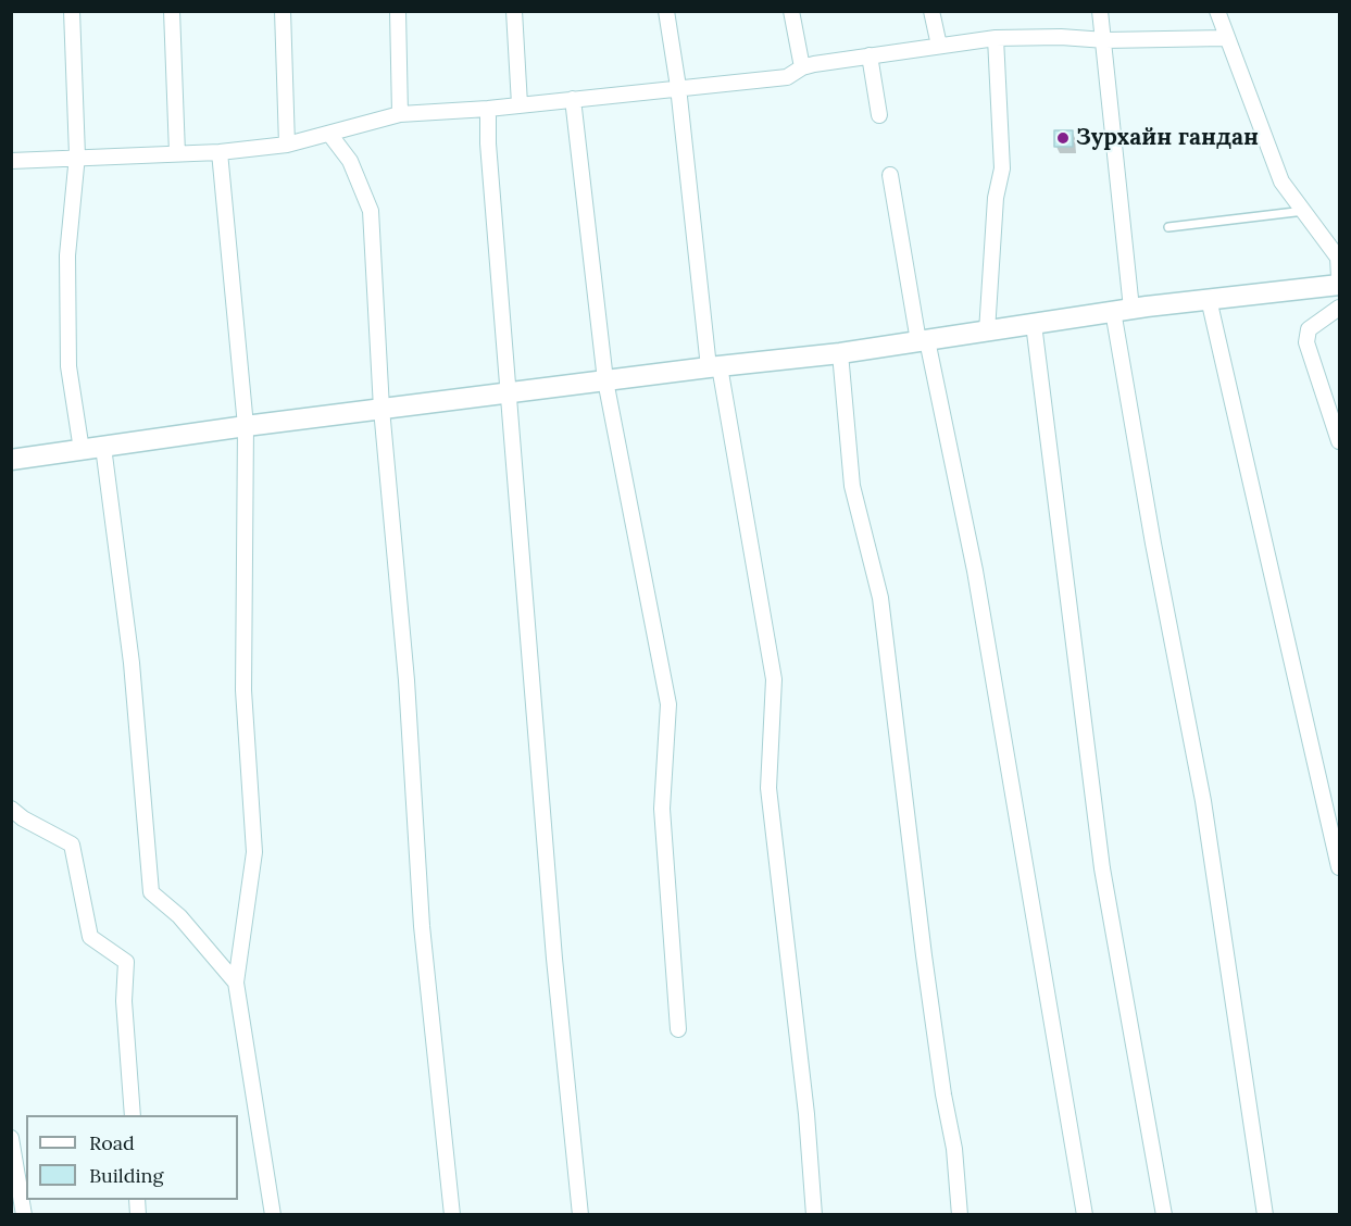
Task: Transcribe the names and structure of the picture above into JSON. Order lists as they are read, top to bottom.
{
  "places": ["Зурхайн гандан"],
  "legend": ["Road", "Building"]
}
